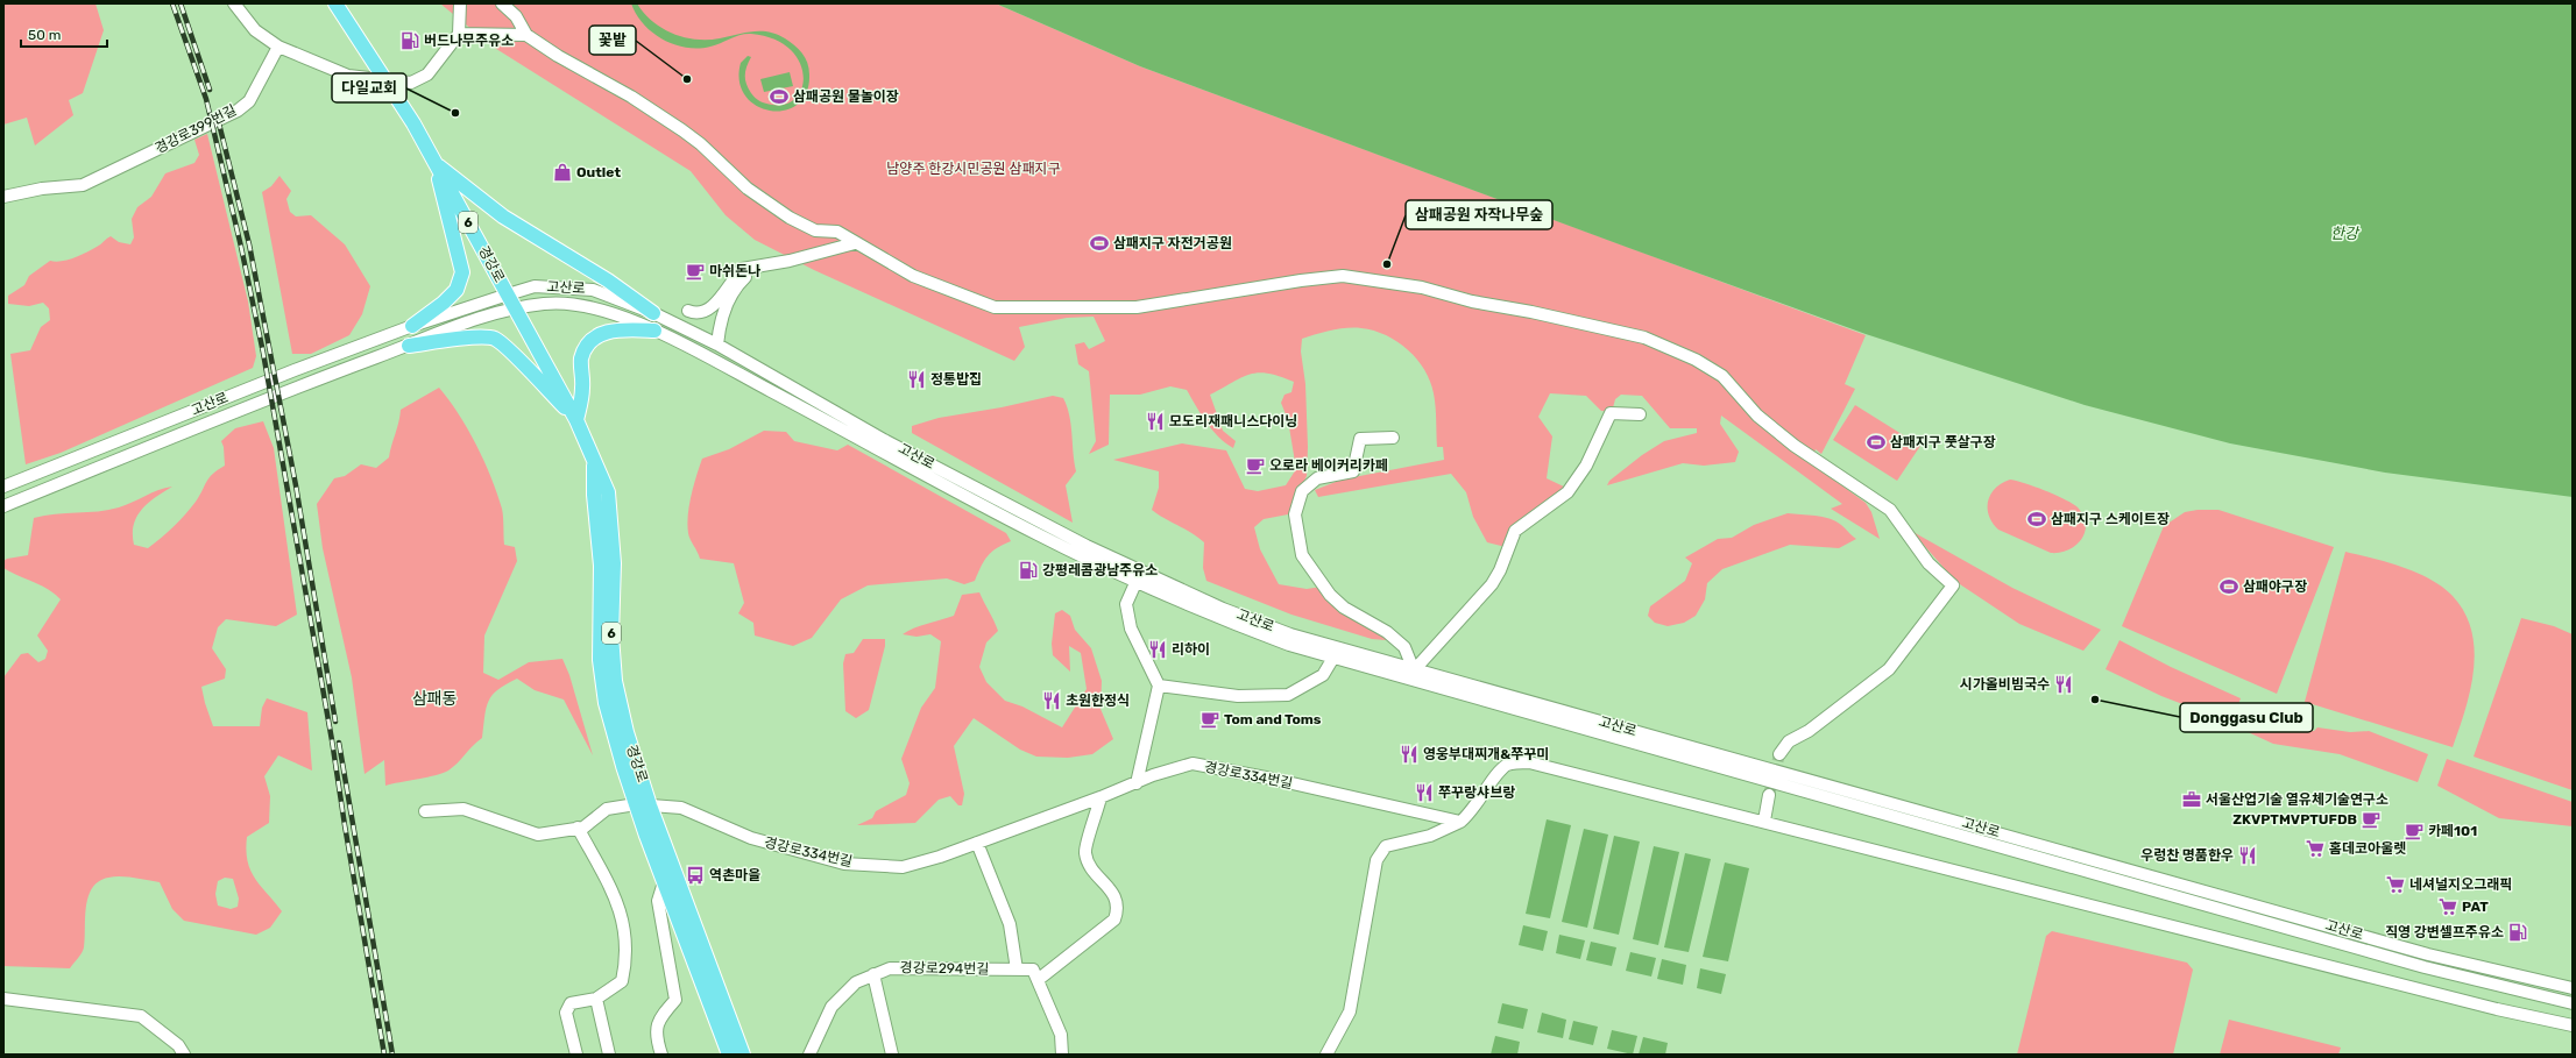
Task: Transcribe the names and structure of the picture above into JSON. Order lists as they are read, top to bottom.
{
  "streets": {
    "main road": ["6", "경강로"],
    "street": [
      "경강로399번길",
      "고산로",
      "경강로334번길",
      "경강로294번길"
    ]
  },
  "crossings": [
    ["경강로", "고산로"],
    ["경강로", "경강로334번길"]
  ],
  "districts": ["삼패동"],
  "water": ["한강"],
  "parks": ["남양주 한강시민공원 삼패지구"],
  "places": {
    "fuel station": ["버드나무주유소", "강평레콤광남주유소", "직영 강변셀프주유소"],
    "other": [
      "꽃밭",
      "다일교회",
      "삼패공원 자작나무숲",
      "Donggasu Club"
    ],
    "sports": [
      "삼패공원 물놀이장",
      "삼패지구 자전거공원",
      "삼패지구 풋살구장",
      "삼패지구 스케이트장",
      "삼패야구장"
    ],
    "shop": ["Outlet"],
    "cafe": [
      "마쉬돈나",
      "오로라 베이커리카페",
      "Tom and Toms",
      "ZKVPTMVPTUFDB",
      "카페101"
    ],
    "restaurant": [
      "정통밥집",
      "모도리재패니스다이닝",
      "리하이",
      "시가올비빔국수",
      "초원한정식",
      "영웅부대찌개&쭈꾸미",
      "쭈꾸랑샤브랑",
      "우렁찬 명품한우"
    ],
    "office": ["서울산업기술 열유체기술연구소"],
    "supermarket": ["홈데코아울렛", "네셔널지오그래픽", "PAT"],
    "bus stop": ["역촌마을"]
  },
  "scale_bar": "50 m"
}
